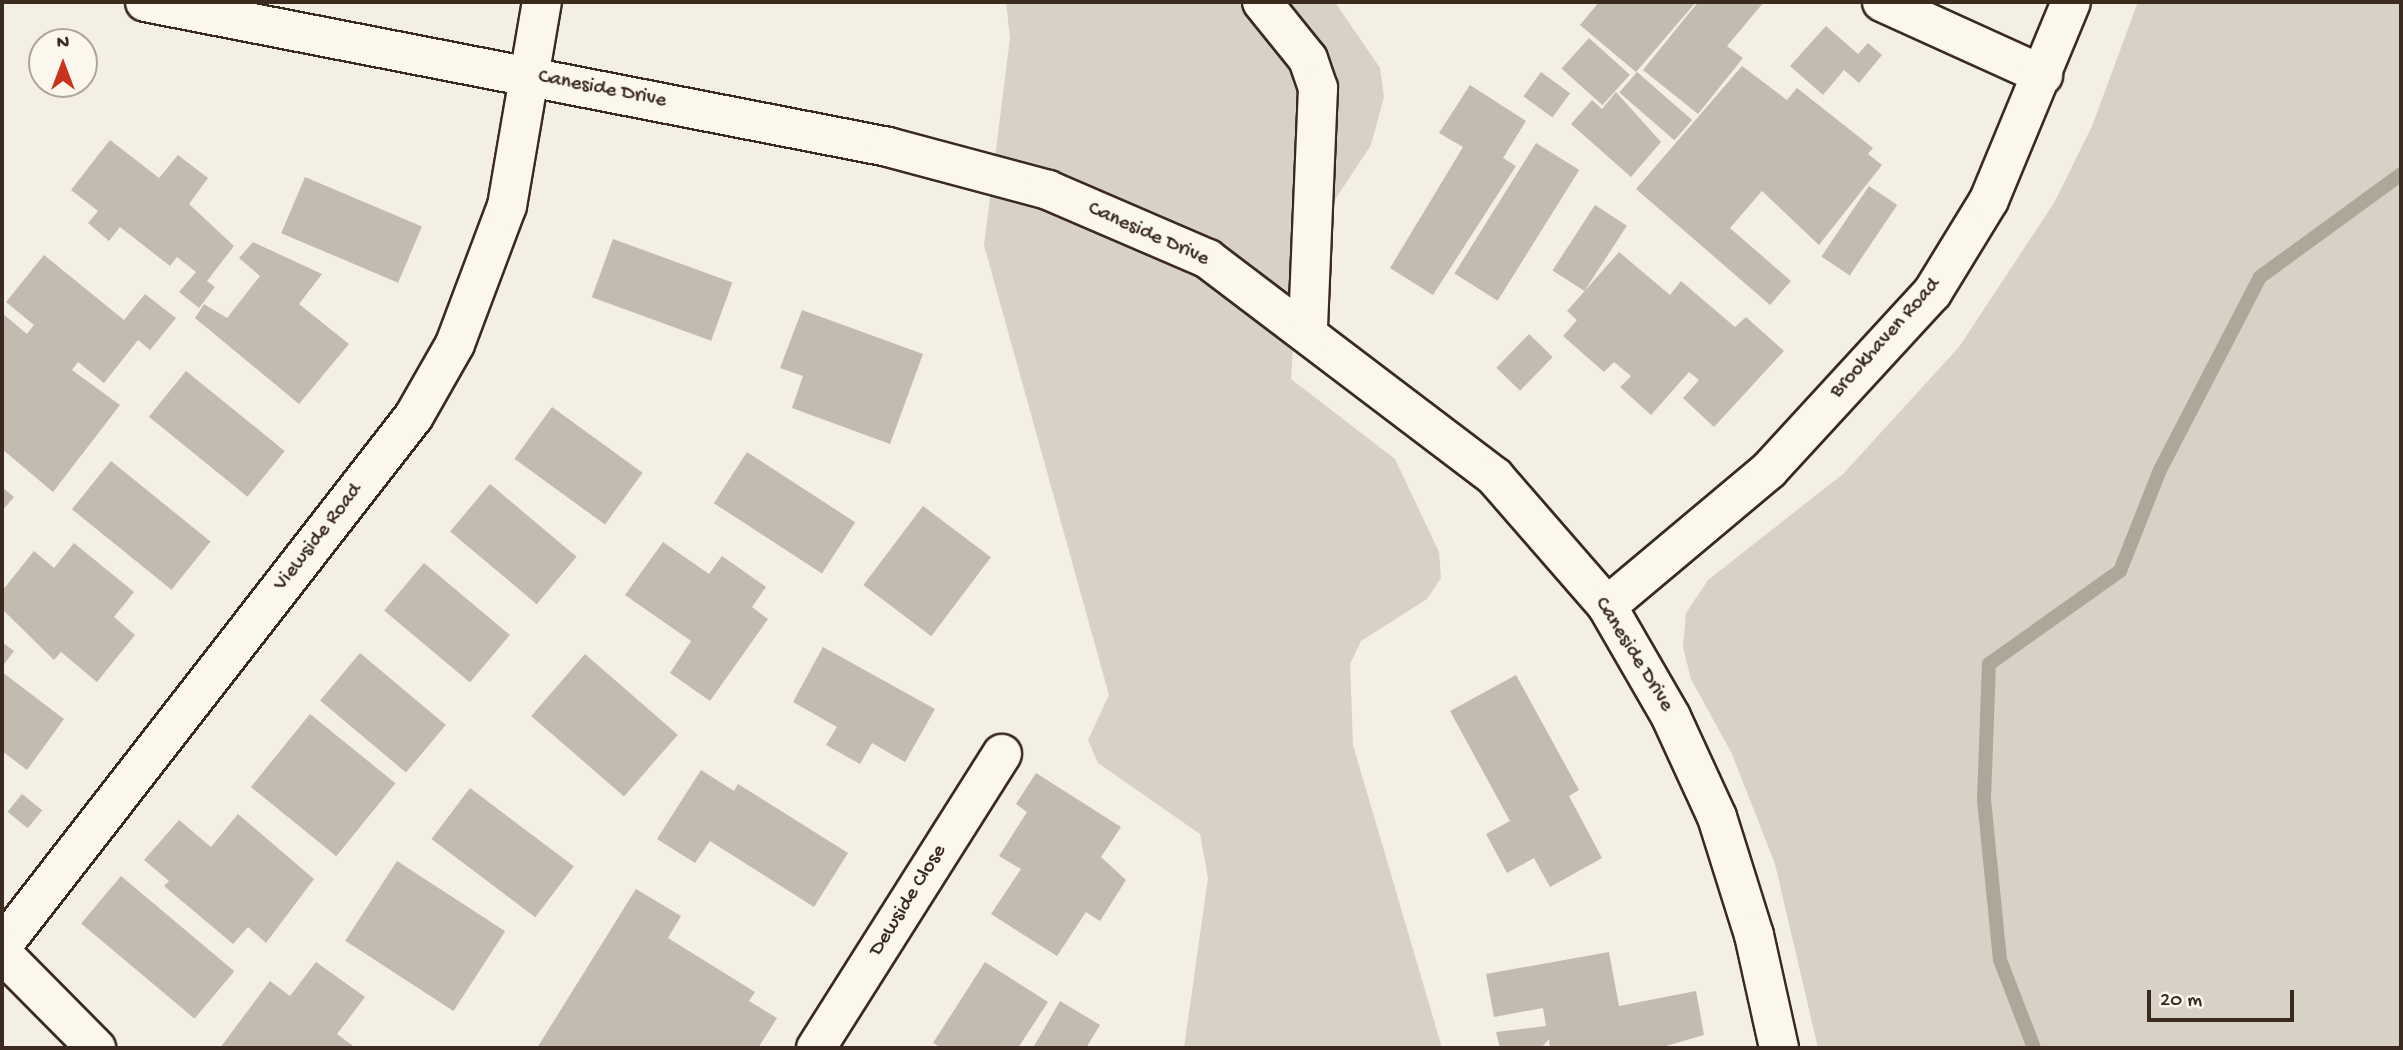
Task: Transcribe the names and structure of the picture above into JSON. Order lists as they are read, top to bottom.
{
  "streets": {
    "street": [
      "Caneside Drive",
      "Brookhaven Road",
      "Viewside Road",
      "Dewside Close"
    ]
  },
  "crossings": [
    ["Caneside Drive", "Brookhaven Road"],
    ["Caneside Drive", "Viewside Road"]
  ],
  "scale_bar": "20 m",
  "north": "top"
}
